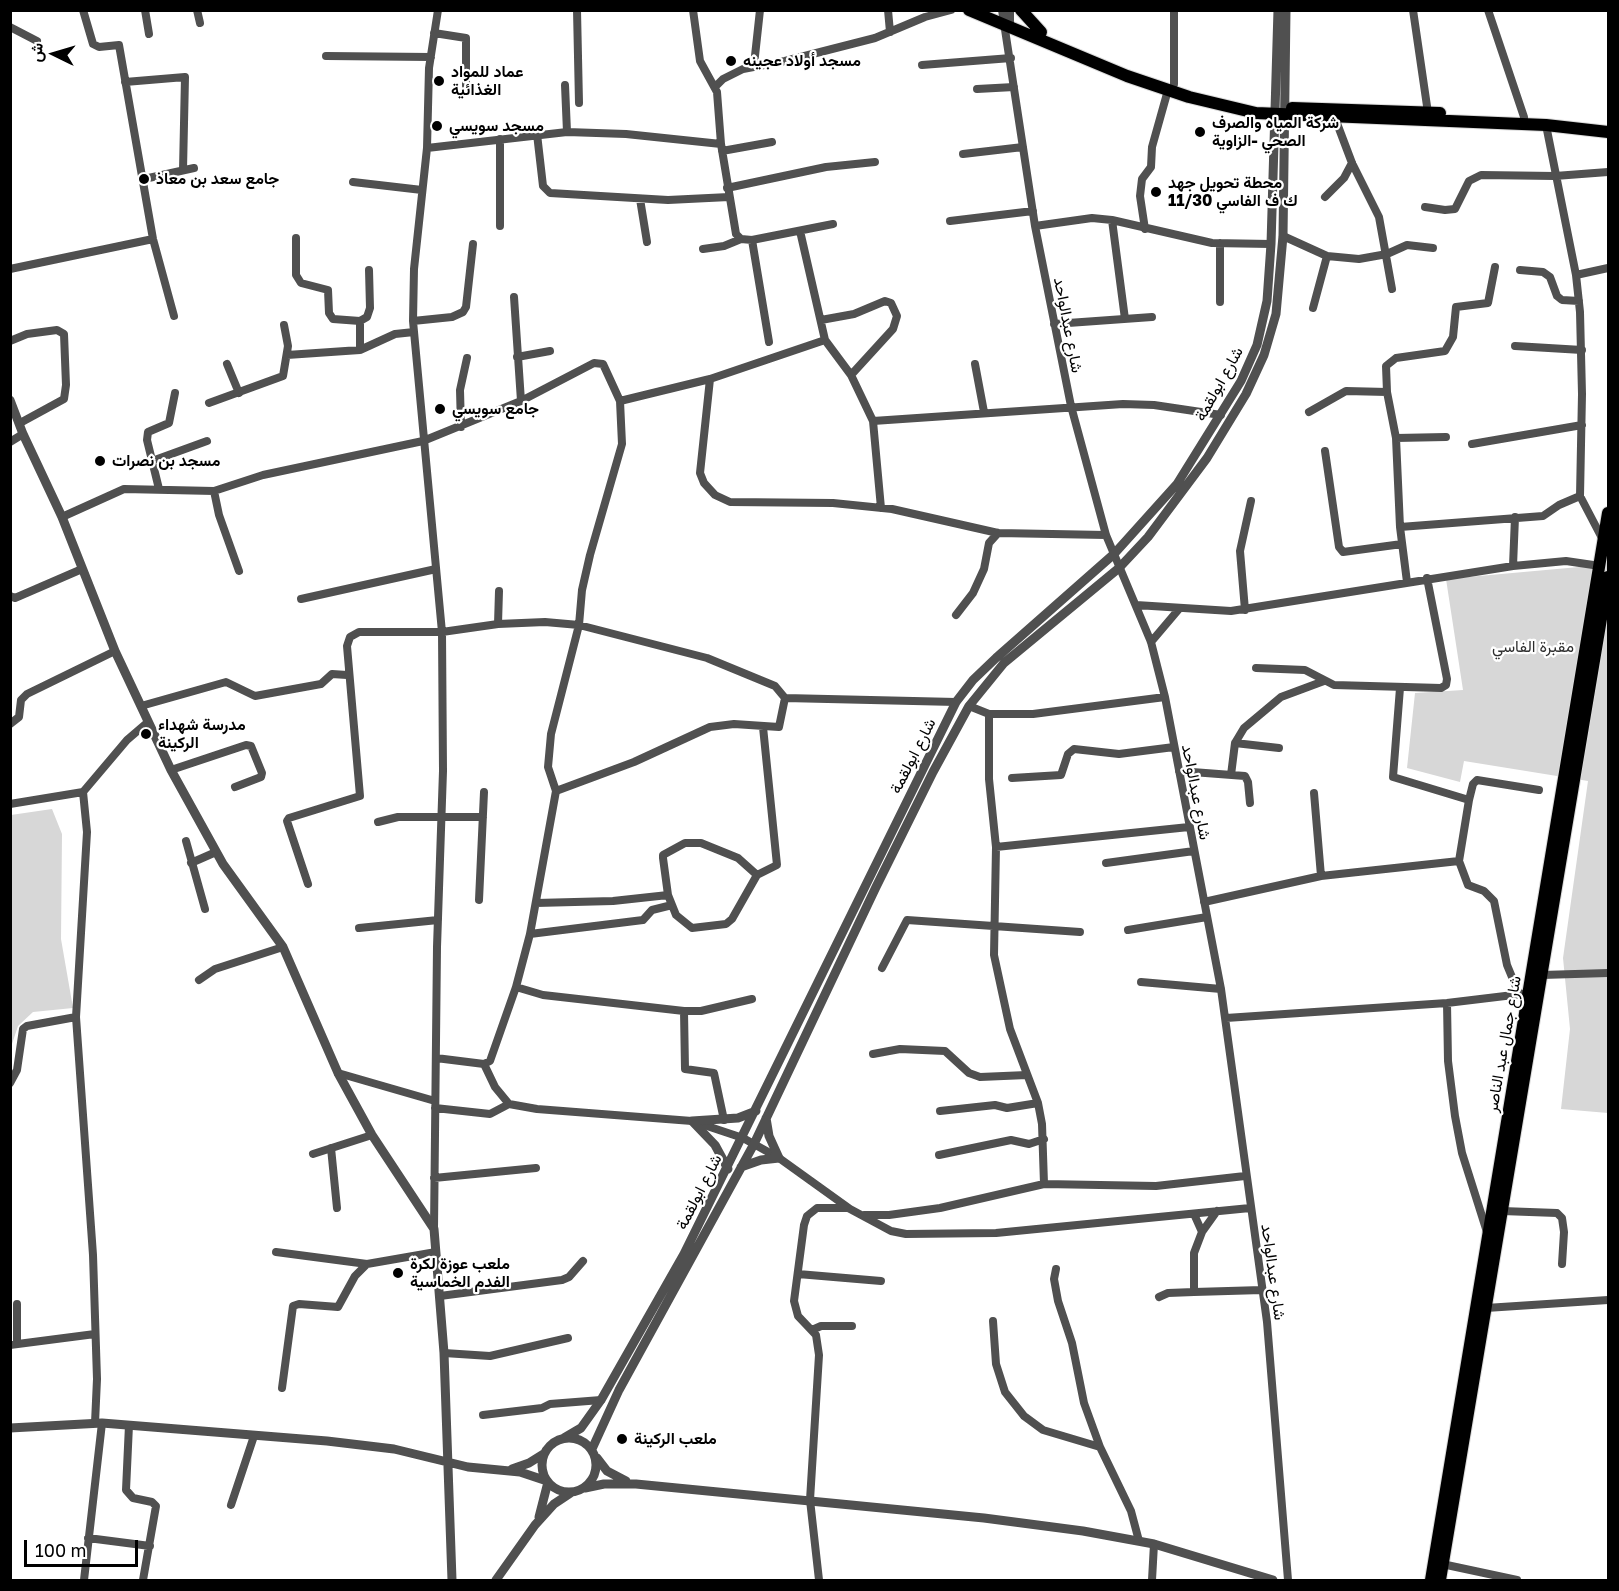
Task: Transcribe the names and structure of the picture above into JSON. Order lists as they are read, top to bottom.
{
  "streets": {
    "main road": ["شارع جمال عبد الناصر"],
    "street": ["شارع عبدالواحد", "شارع ابولقمة"]
  },
  "crossings": [
    ["شارع عبدالواحد", "شارع ابولقمة"]
  ],
  "parks": ["مقبرة الفاسي"],
  "places": [
    "مسجد أولاد عجينه",
    "عماد للمواد الغذائية",
    "مسجد سويسي",
    "شركة المياه والصرف الصحي -الزاوية",
    "جامع سعد بن معاذ",
    "محطة تحويل جهد 11/30 ك ف الفاسي",
    "جامع سويسي",
    "مسجد بن نصرات",
    "مدرسة شهداء الركينة",
    "ملعب عوزة لكرة الفدم الخماسية",
    "ملعب الركينة"
  ],
  "scale_bar": "100 m",
  "north": "left"
}
